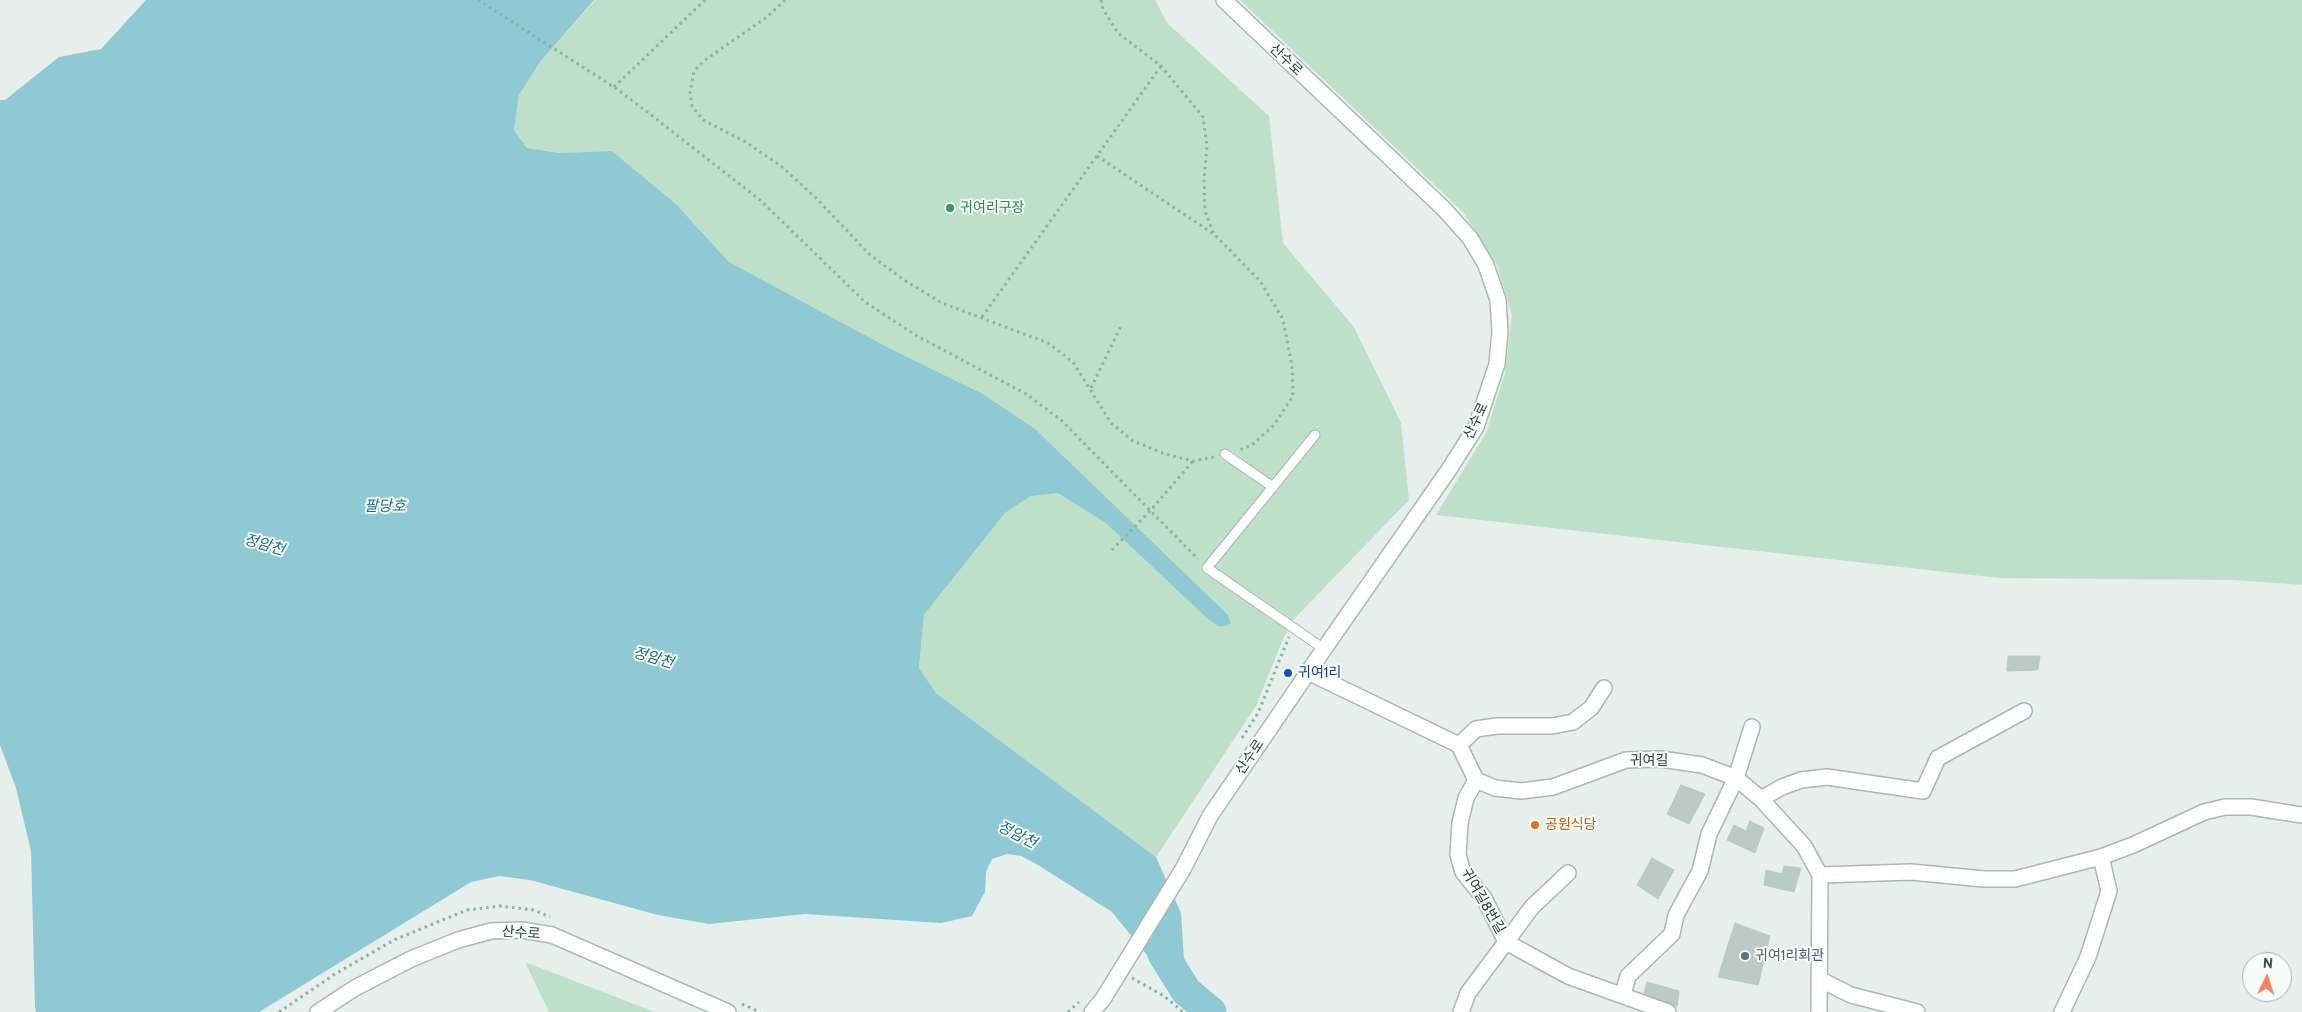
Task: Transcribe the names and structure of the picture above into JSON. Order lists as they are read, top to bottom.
{
  "streets": {
    "street": ["산수로", "귀여길", "귀여길8번길"]
  },
  "crossings": [
    ["귀여길", "귀여길8번길"]
  ],
  "water": ["팔당호", "정암천"],
  "places": [
    "귀여리구장",
    "귀여1리",
    "공원식당",
    "귀여1리회관"
  ],
  "north": "top"
}
